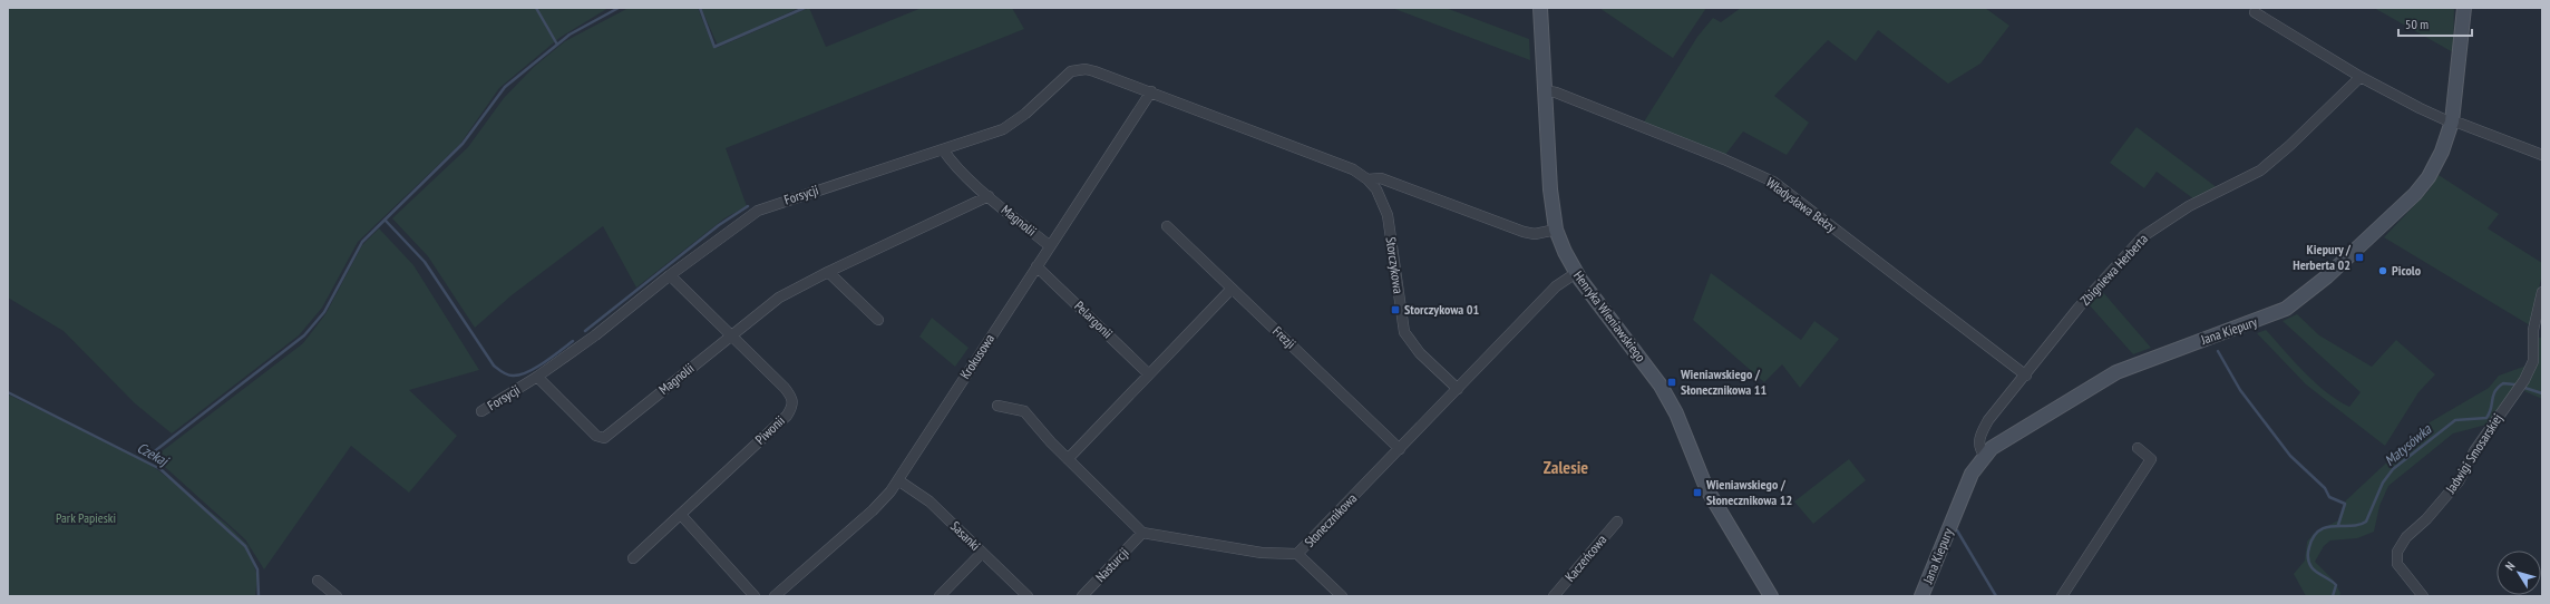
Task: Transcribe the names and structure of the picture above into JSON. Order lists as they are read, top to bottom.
{
  "streets": {
    "street": [
      "Forsycji",
      "Władysława Bełzy",
      "Magnolii",
      "Storczykowa",
      "Zbigniewa Herberta",
      "Henryka Wieniawskiego",
      "Pelargonii",
      "Jana Kiepury",
      "Frezji",
      "Krokusowa",
      "Piwonii",
      "Jadwigi Smosarskiej",
      "Słonecznikowa",
      "Sasanki",
      "Kaczeńcowa",
      "Nasturcji"
    ]
  },
  "crossings": [
    ["Forsycji", "Magnolii"],
    ["Forsycji", "Storczykowa"],
    ["Forsycji", "Krokusowa"],
    ["Forsycji", "Piwonii"],
    ["Władysława Bełzy", "Zbigniewa Herberta"],
    ["Władysława Bełzy", "Henryka Wieniawskiego"],
    ["Magnolii", "Krokusowa"],
    ["Magnolii", "Piwonii"],
    ["Storczykowa", "Henryka Wieniawskiego"],
    ["Storczykowa", "Krokusowa"],
    ["Storczykowa", "Słonecznikowa"],
    ["Zbigniewa Herberta", "Jana Kiepury"],
    ["Henryka Wieniawskiego", "Słonecznikowa"],
    ["Pelargonii", "Krokusowa"],
    ["Frezji", "Słonecznikowa"],
    ["Krokusowa", "Sasanki"],
    ["Słonecznikowa", "Nasturcji"]
  ],
  "districts": ["Zalesie"],
  "water": ["Matysówka", "Czekaj"],
  "parks": ["Park Papieski"],
  "places": {
    "transit": [
      "Kiepury / Herberta 02",
      "Storczykowa 01",
      "Wieniawskiego / Słonecznikowa 11",
      "Wieniawskiego / Słonecznikowa 12"
    ],
    "other": ["Picolo"]
  },
  "scale_bar": "50 m",
  "north": "top left"
}
